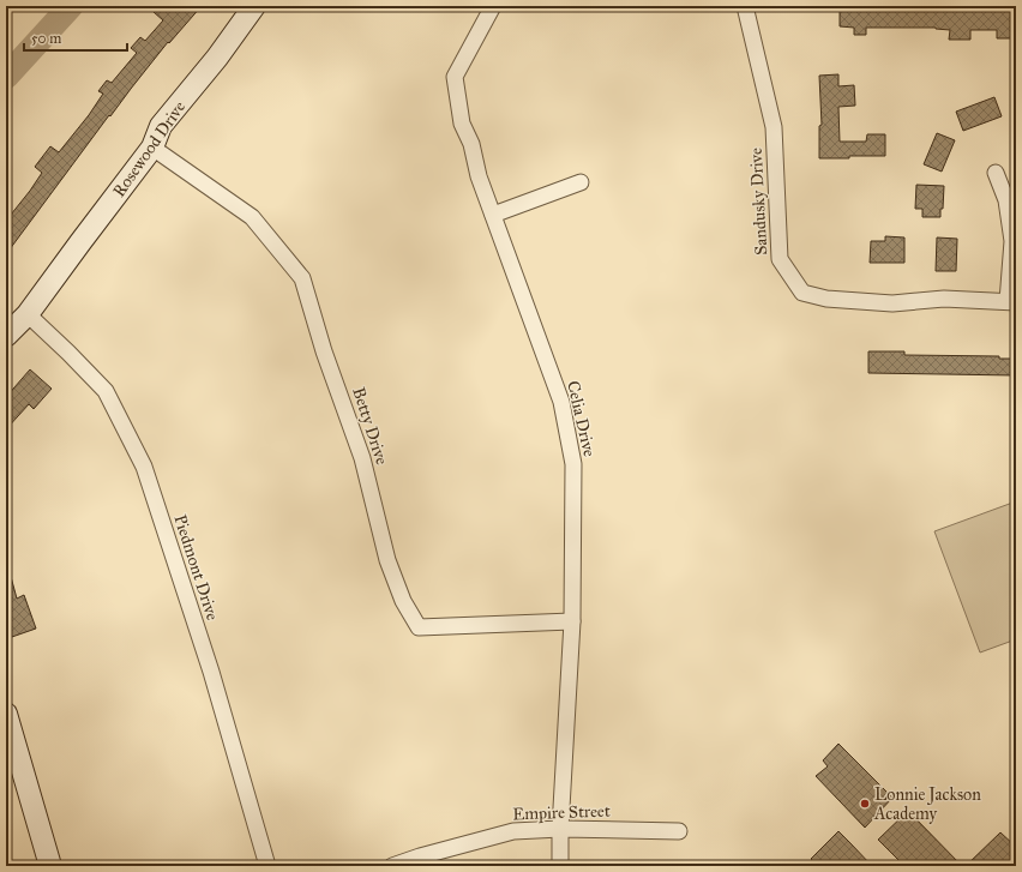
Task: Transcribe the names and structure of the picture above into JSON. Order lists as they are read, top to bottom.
{
  "streets": {
    "street": [
      "Rosewood Drive",
      "Sandusky Drive",
      "Celia Drive",
      "Betty Drive",
      "Piedmont Drive",
      "Empire Street"
    ]
  },
  "crossings": [
    ["Rosewood Drive", "Betty Drive"],
    ["Rosewood Drive", "Piedmont Drive"],
    ["Celia Drive", "Betty Drive"],
    ["Celia Drive", "Empire Street"]
  ],
  "places": ["Lonnie Jackson Academy"],
  "scale_bar": "50 m"
}
